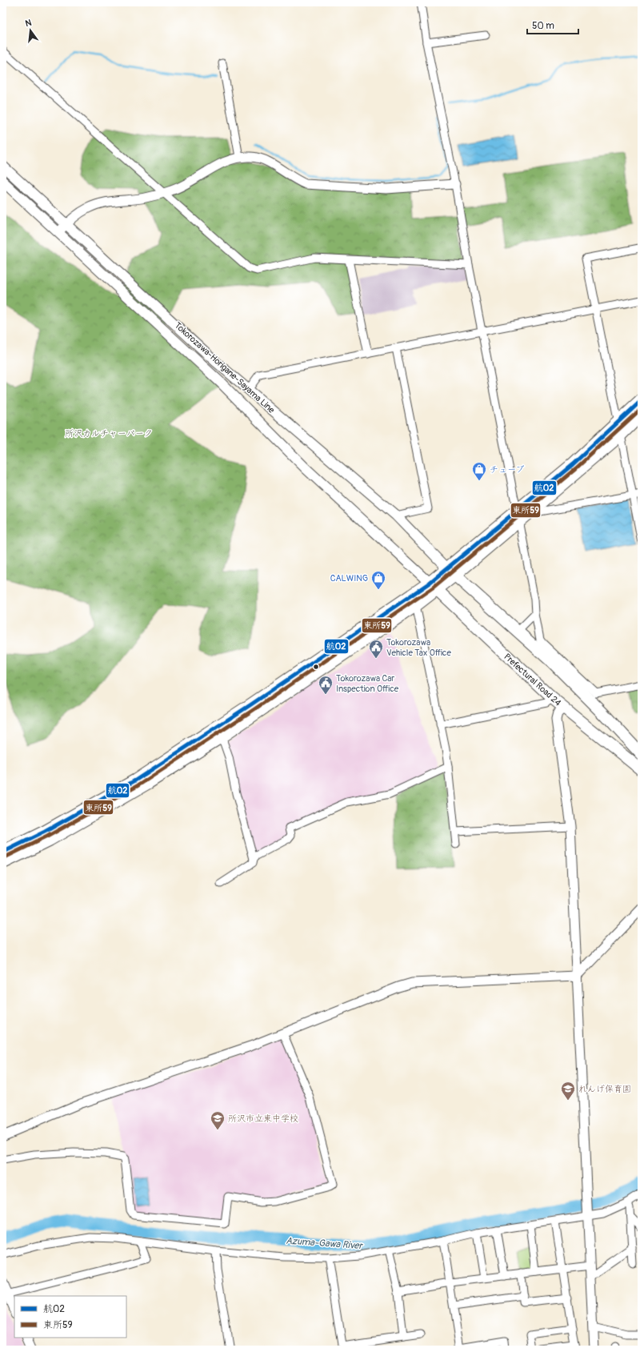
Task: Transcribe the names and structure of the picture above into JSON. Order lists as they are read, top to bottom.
{
  "streets": {
    "main road": ["Tokorozawa-Horigane-Sayama Line", "Prefectural Road 24"]
  },
  "crossings": [
    ["Tokorozawa-Horigane-Sayama Line", "Prefectural Road 24"]
  ],
  "water": ["Azuma-Gawa River"],
  "parks": ["所沢カルチャーパーク"],
  "places": {
    "shop": ["チューブ", "CALWING"],
    "public building": ["Tokorozawa Vehicle Tax Office", "Tokorozawa Car Inspection Office"],
    "school or university": ["れんげ保育園", "所沢市立東中学校"]
  },
  "lines": ["transit line 航02", "transit line 東所59"],
  "legend": ["航02", "東所59"],
  "scale_bar": "50 m",
  "north": "top"
}
